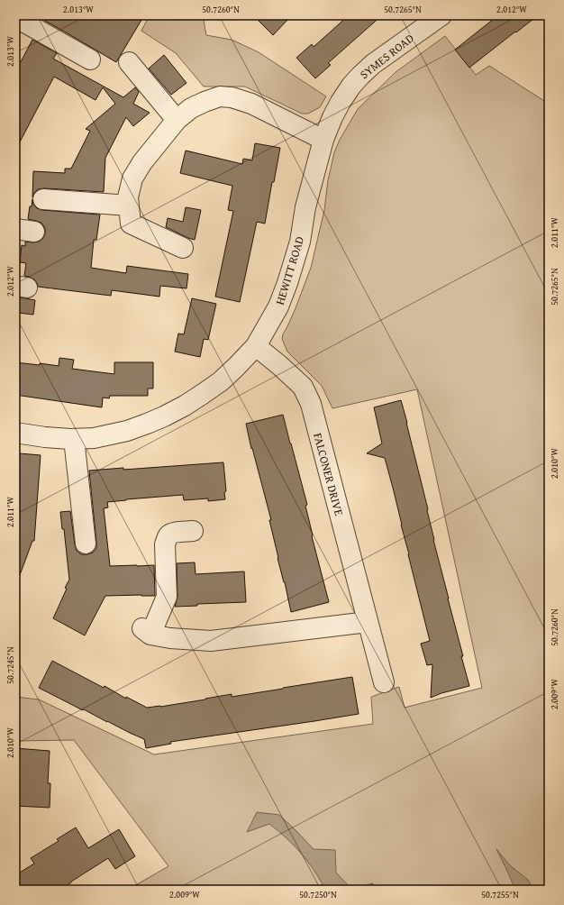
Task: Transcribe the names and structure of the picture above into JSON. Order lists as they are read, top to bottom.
{
  "streets": {
    "street": ["SYMES ROAD", "HEWITT ROAD", "FALCONER DRIVE"]
  },
  "crossings": [
    ["SYMES ROAD", "HEWITT ROAD"],
    ["HEWITT ROAD", "FALCONER DRIVE"]
  ],
  "coordinates": [
    "2.013°W",
    "50.7260°N",
    "50.7265°N",
    "2.012°W",
    "2.011°W",
    "2.010°W",
    "50.7245°N",
    "2.009°W",
    "50.7250°N",
    "50.7255°N"
  ]
}
